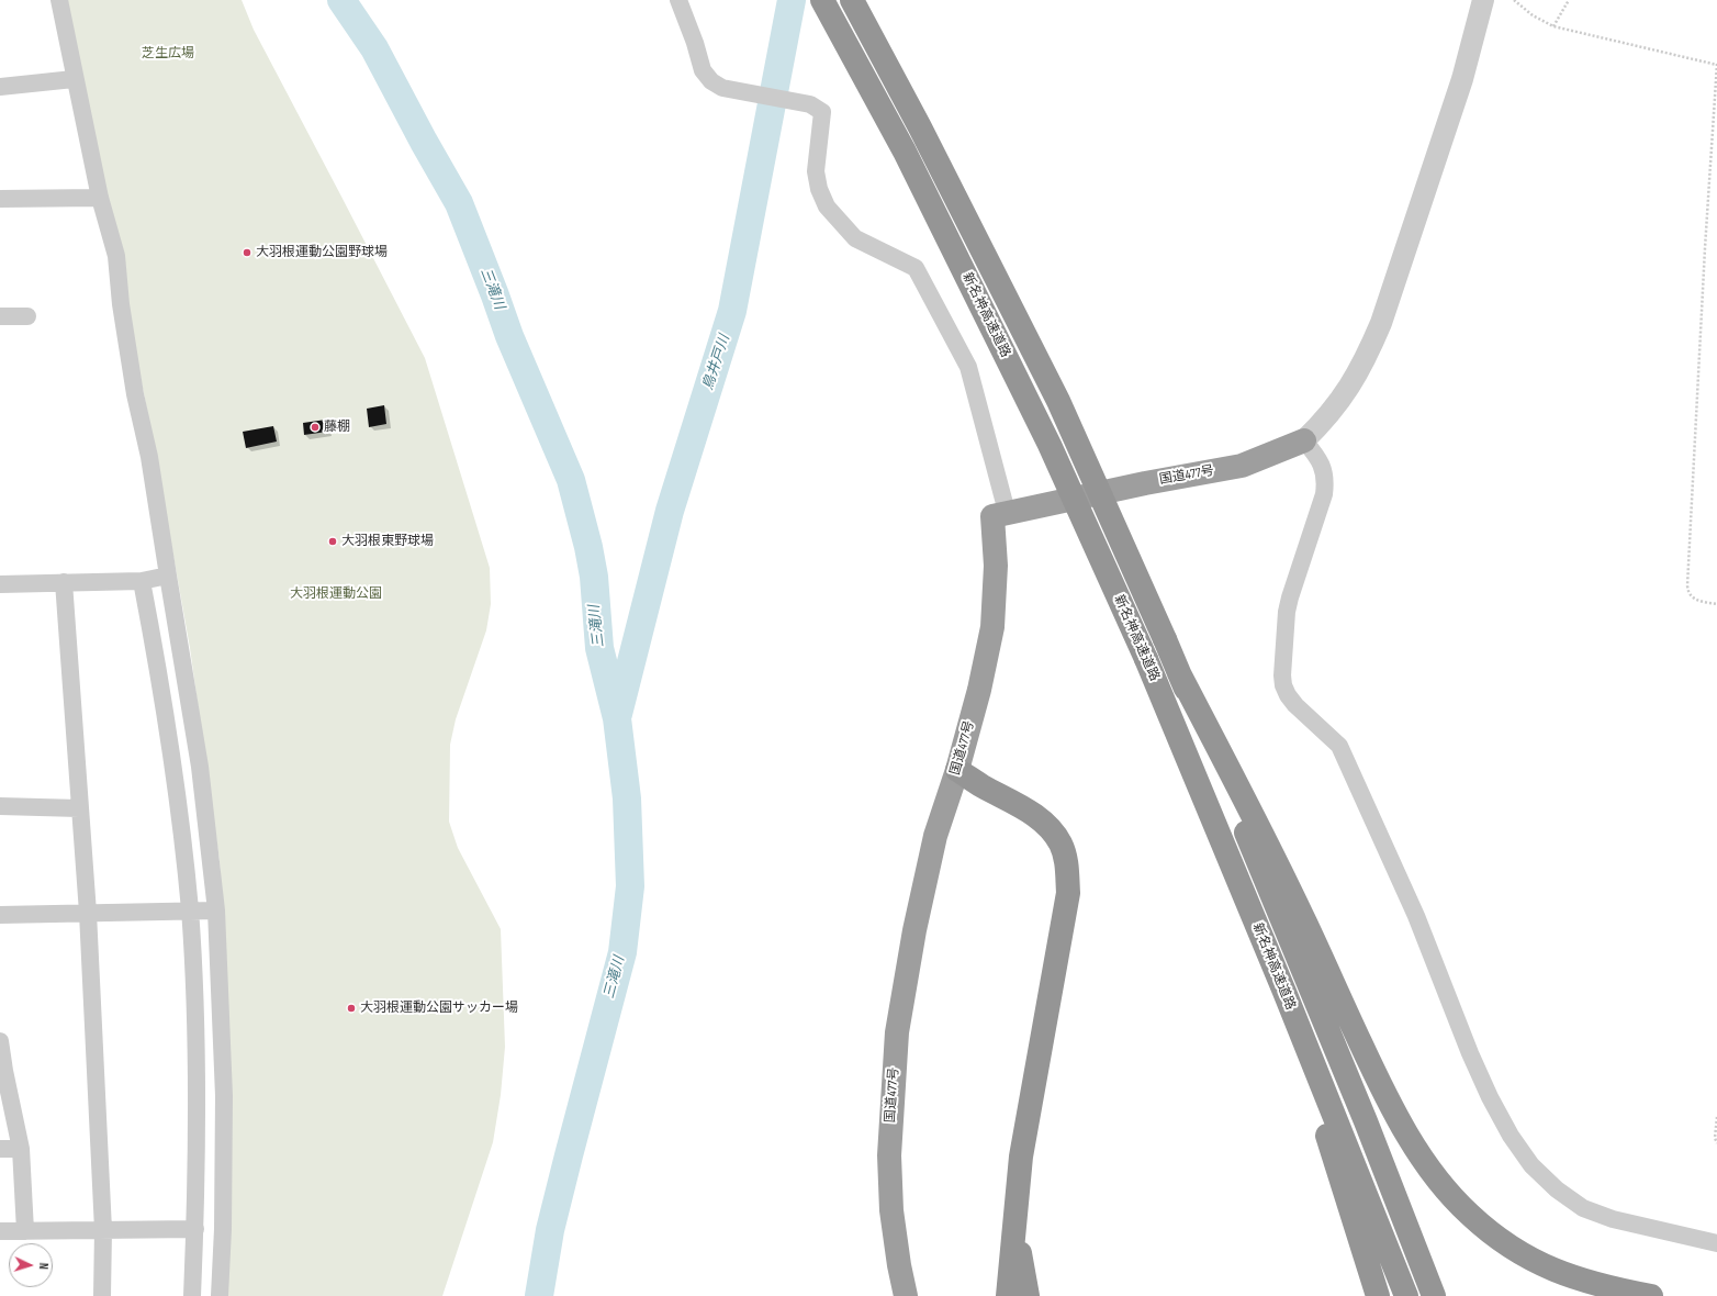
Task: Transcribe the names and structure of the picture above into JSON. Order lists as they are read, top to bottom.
{
  "streets": {
    "highway": ["新名神高速道路", "国道477号"]
  },
  "water": ["三滝川", "鳥井戸川"],
  "parks": ["芝生広場", "大羽根運動公園"],
  "places": [
    "大羽根運動公園野球場",
    "藤棚",
    "大羽根東野球場",
    "大羽根運動公園サッカー場"
  ],
  "north": "right"
}
